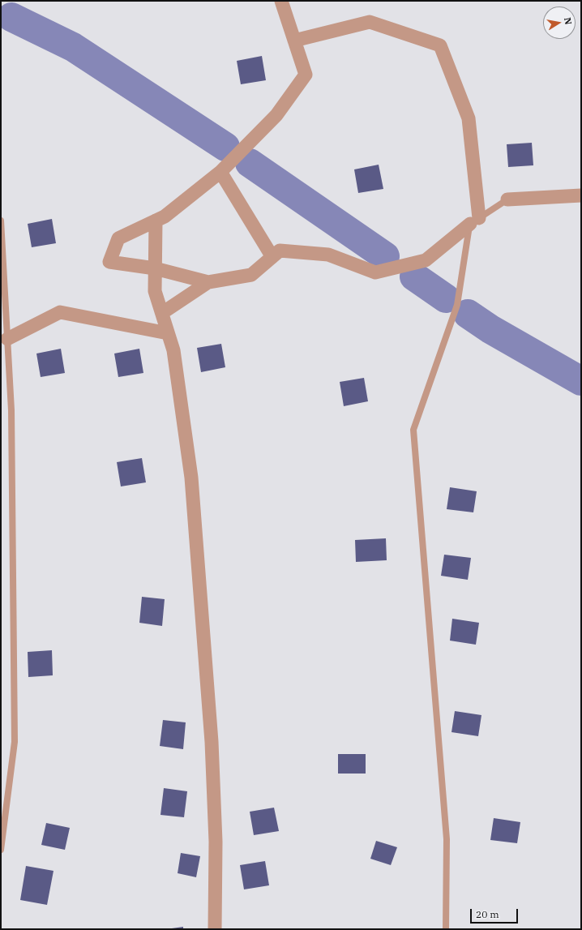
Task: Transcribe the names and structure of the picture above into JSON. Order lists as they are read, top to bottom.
{
  "scale_bar": "20 m",
  "north": "right"
}
